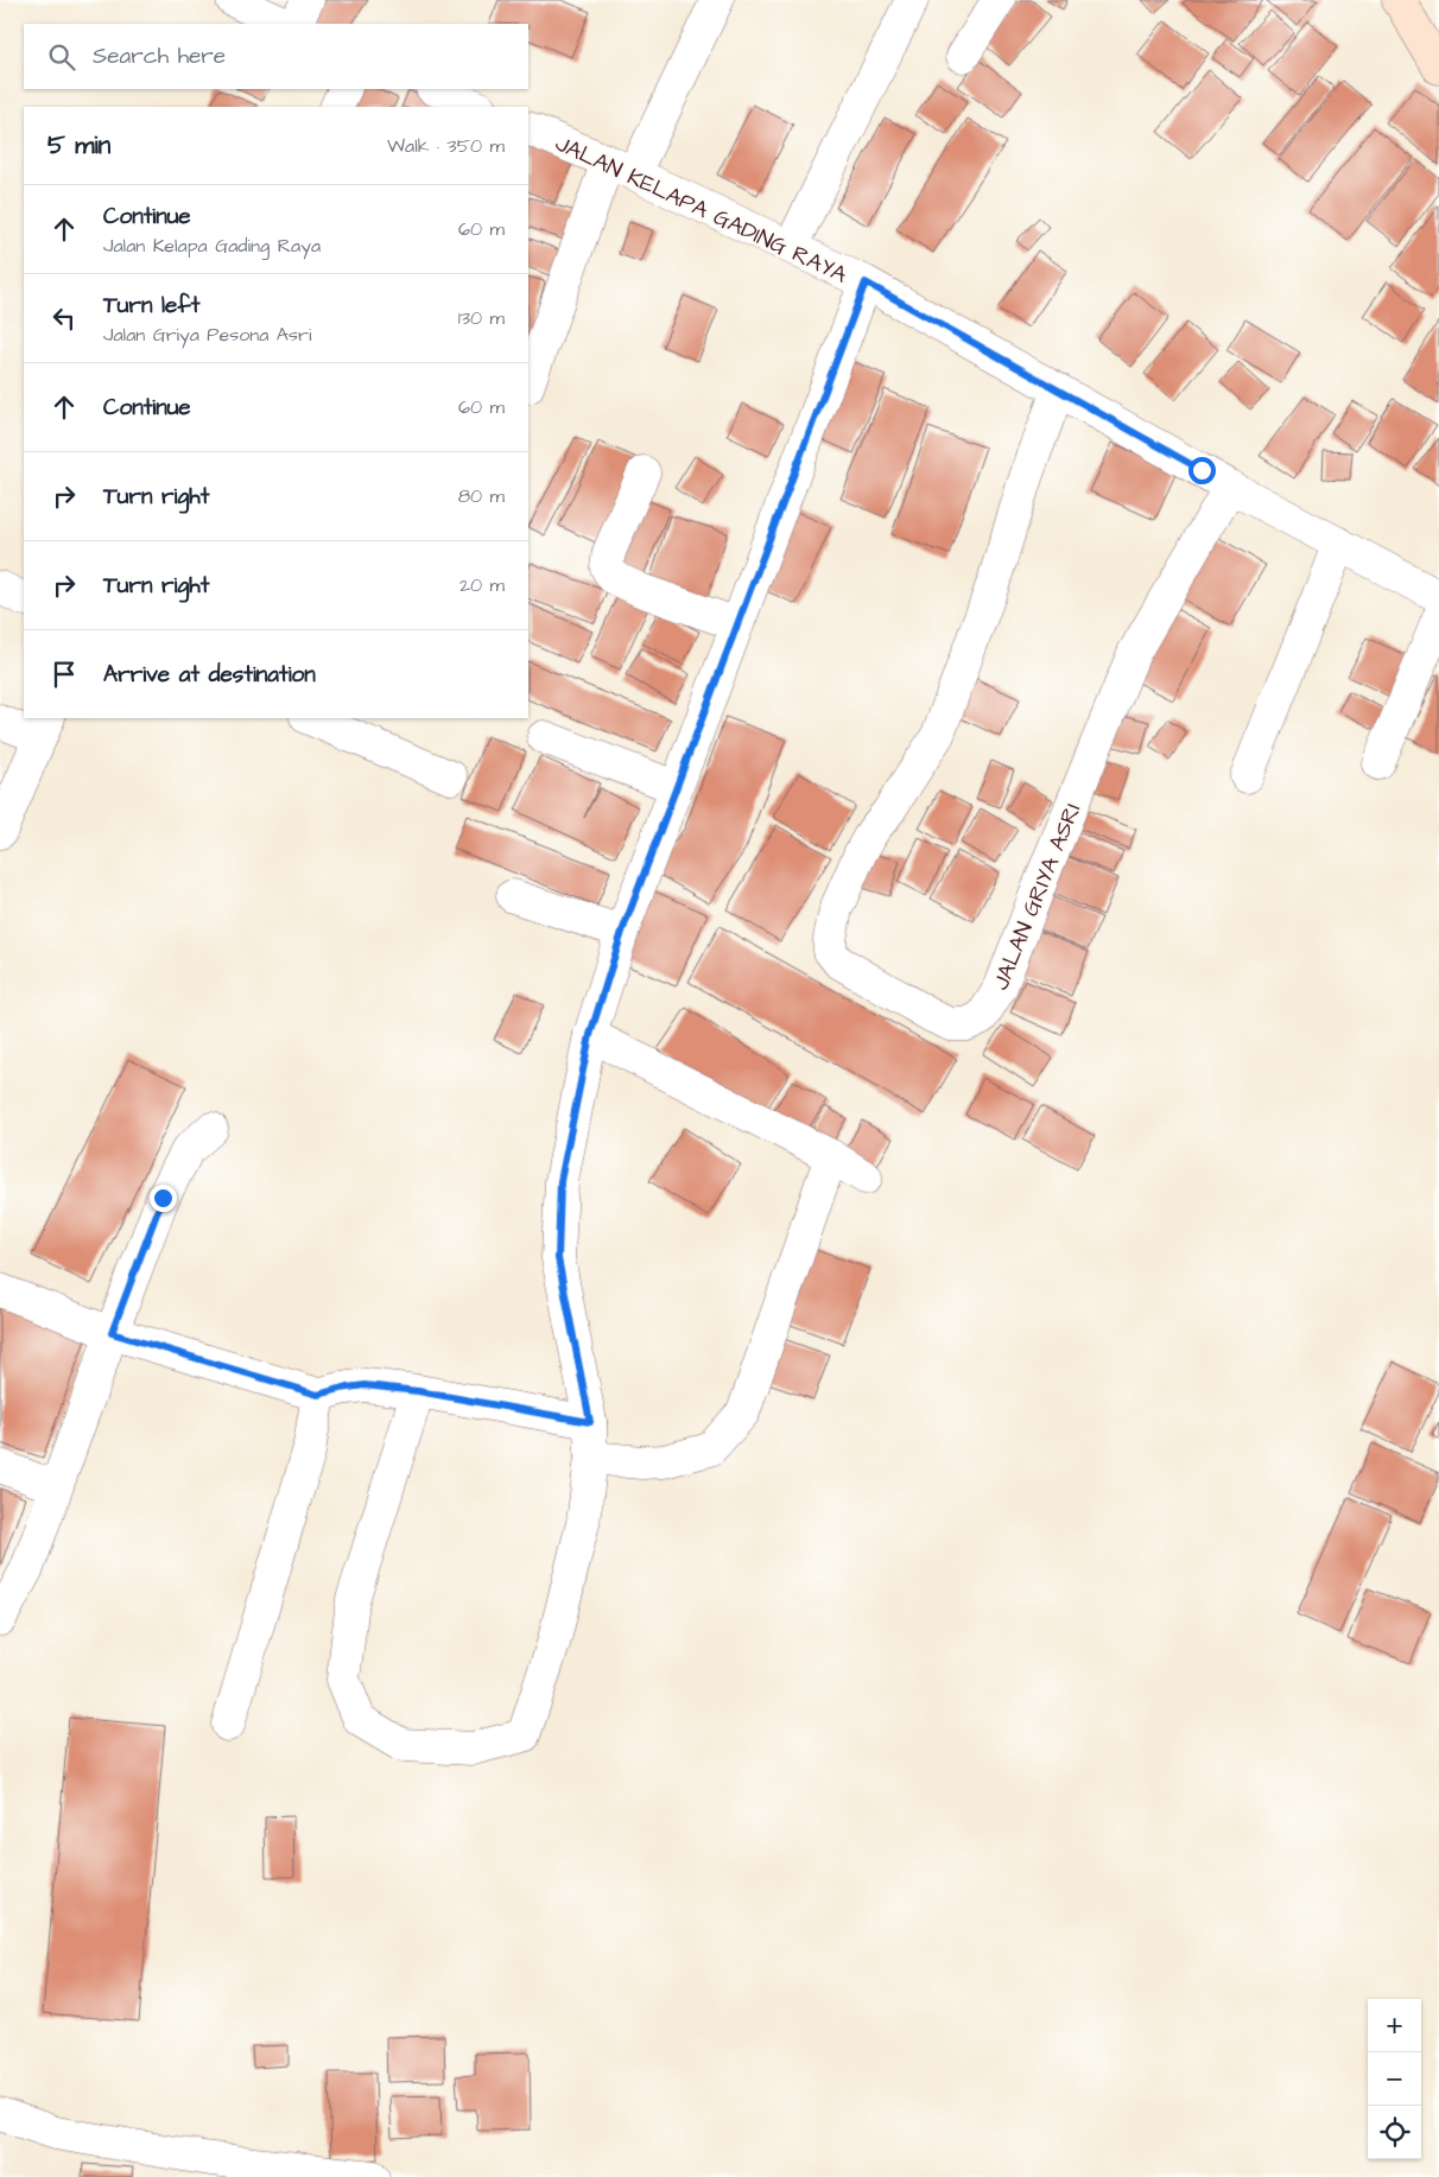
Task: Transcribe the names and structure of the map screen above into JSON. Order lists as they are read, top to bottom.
{
  "streets": {
    "street": ["JALAN KELAPA GADING RAYA", "JALAN GRIYA ASRI"]
  },
  "crossings": [
    ["JALAN KELAPA GADING RAYA", "JALAN GRIYA ASRI"]
  ],
  "page": {
    "search": "Search here",
    "heading": ["5 min", "Walk · 350 m"],
    "list": [
      ["Continue", "Jalan Kelapa Gading Raya", "60 m"],
      ["Turn left", "Jalan Griya Pesona Asri", "130 m"],
      ["Continue", "60 m"],
      ["Turn right", "80 m"],
      ["Turn right", "20 m"],
      "Arrive at destination"
    ],
    "map_buttons": ["+", "−"]
  }
}
